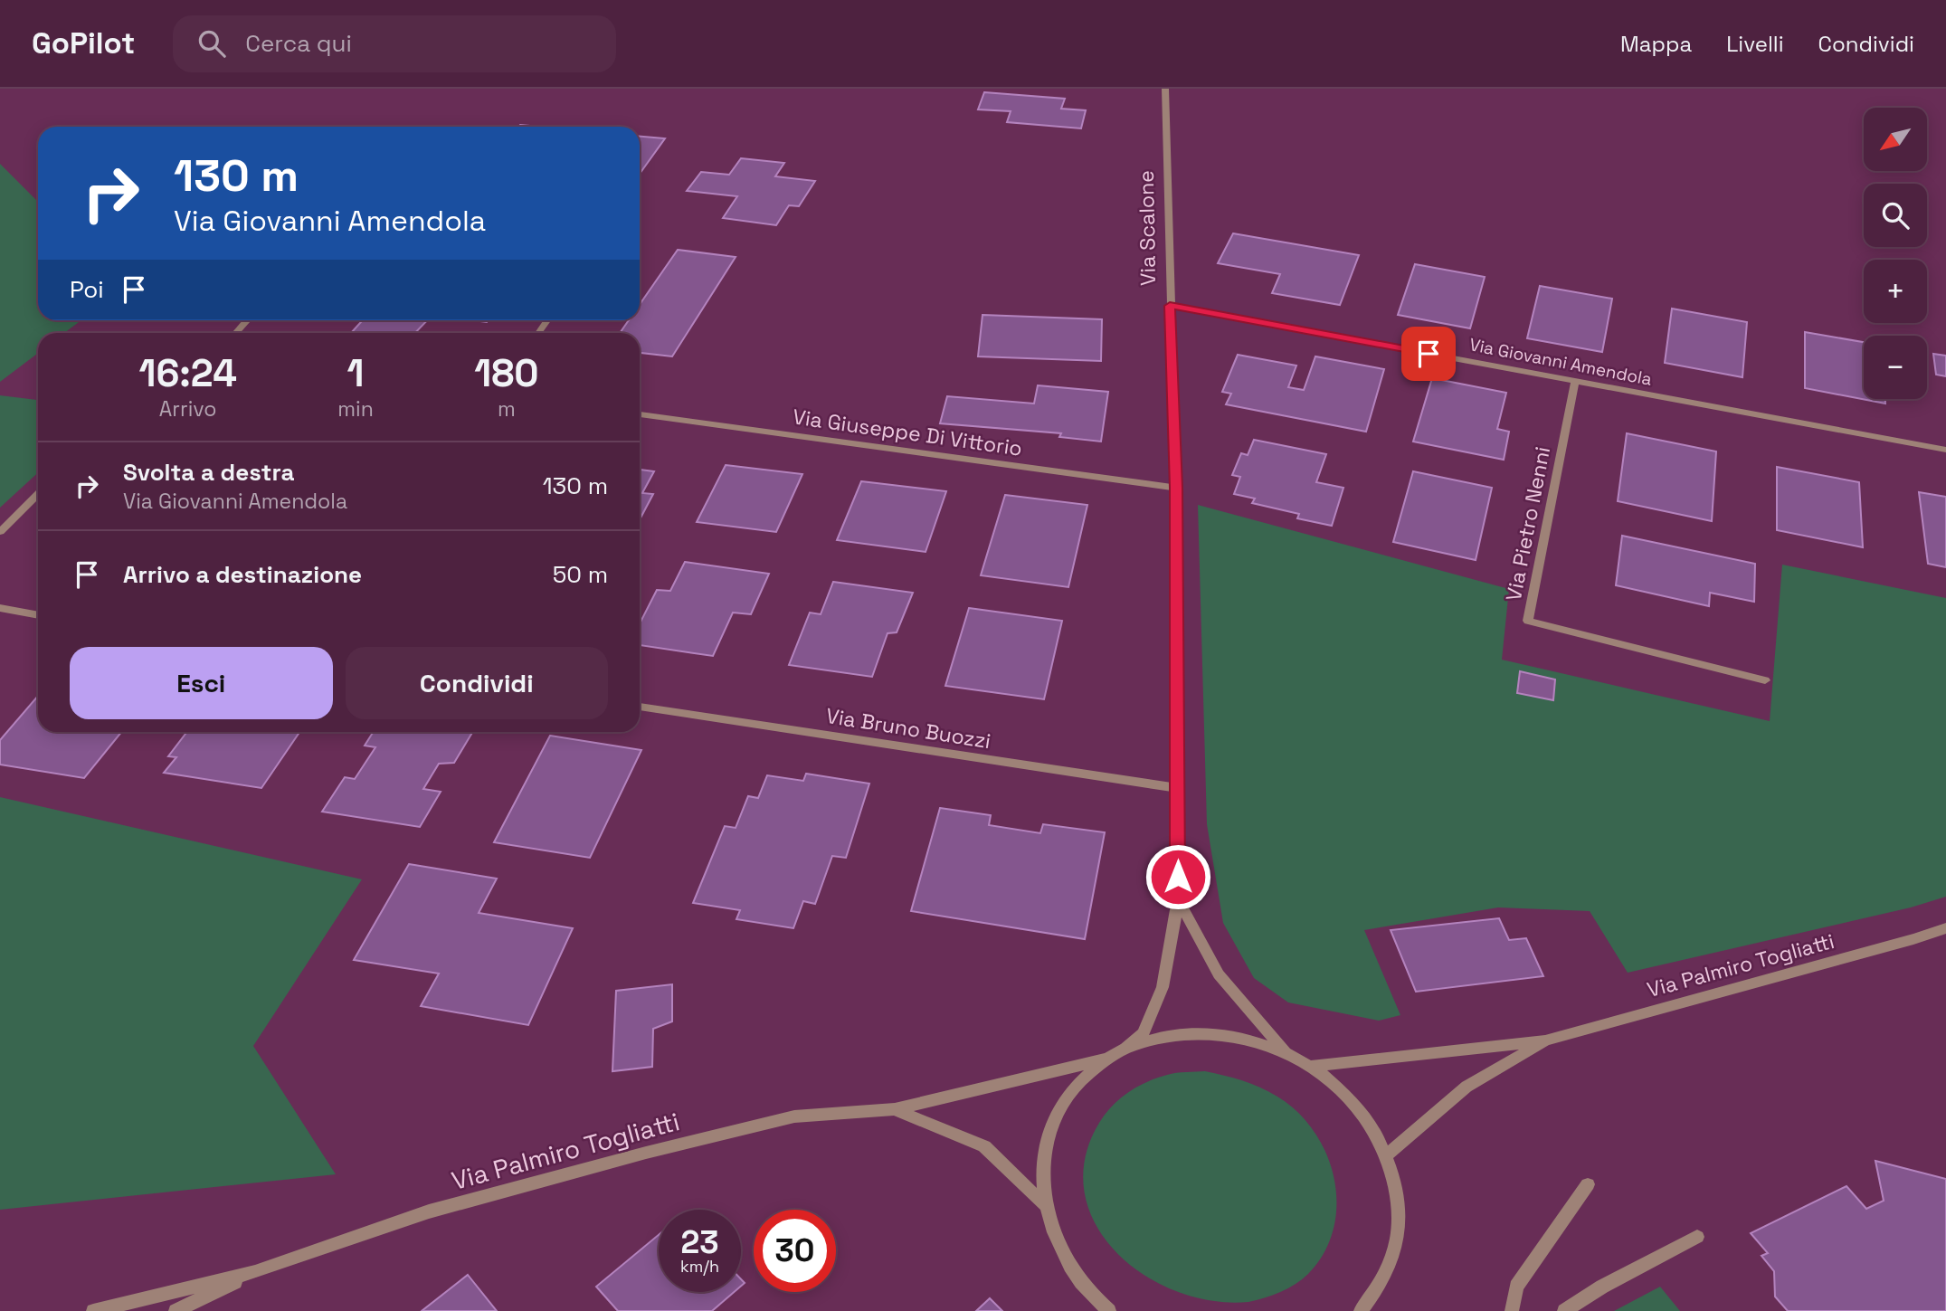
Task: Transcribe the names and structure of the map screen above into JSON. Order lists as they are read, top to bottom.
{
  "streets": {
    "street": [
      "Via Scalone",
      "Via Giovanni Amendola",
      "Via Giuseppe Di Vittorio",
      "Via Pietro Nenni",
      "Via Bruno Buozzi",
      "Via Palmiro Togliatti"
    ]
  },
  "crossings": [
    ["Via Scalone", "Via Giovanni Amendola"],
    ["Via Scalone", "Via Giuseppe Di Vittorio"],
    ["Via Scalone", "Via Bruno Buozzi"],
    ["Via Scalone", "Via Palmiro Togliatti"],
    ["Via Giovanni Amendola", "Via Pietro Nenni"]
  ],
  "north": "bottom left",
  "page": {
    "header": "GoPilot",
    "search": "Cerca qui",
    "nav": ["Mappa", "Livelli", "Condividi"],
    "map_buttons": ["+", "−"],
    "turn": ["130 m", "Via Giovanni Amendola"],
    "then": "Poi",
    "eta": [
      "16:24",
      "Arrivo",
      "1",
      "min",
      "180",
      "m"
    ],
    "list": [
      {
        "name": "Svolta a destra",
        "note": "Via Giovanni Amendola",
        "value": "130 m"
      },
      {
        "name": "Arrivo a destinazione",
        "value": "50 m"
      }
    ],
    "buttons": ["Esci", "Condividi"],
    "speed": "23 km/h",
    "limit": "30"
  }
}
